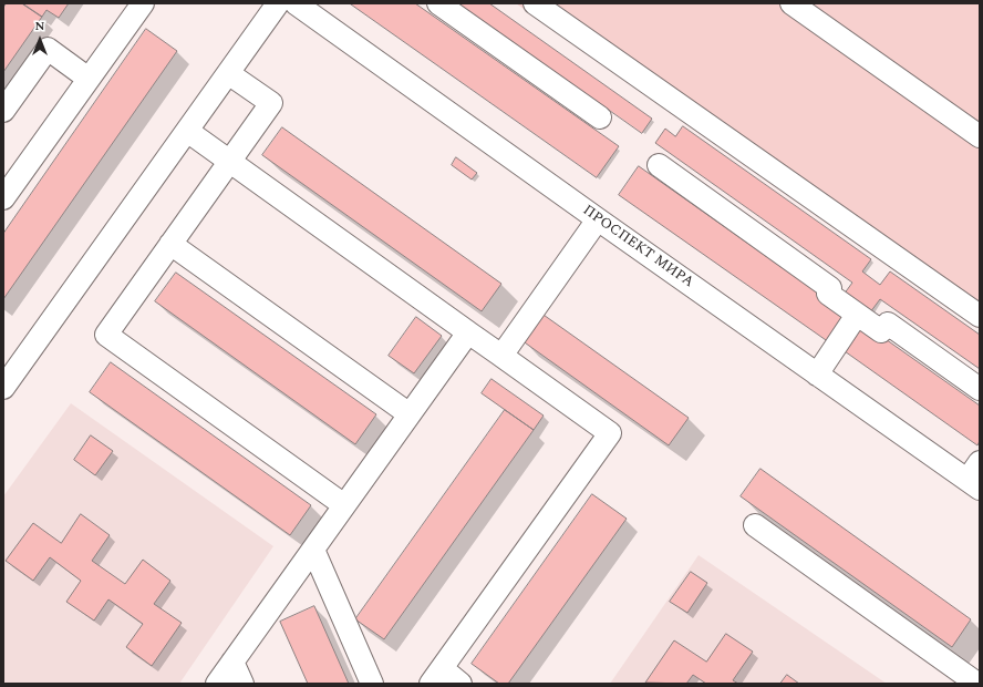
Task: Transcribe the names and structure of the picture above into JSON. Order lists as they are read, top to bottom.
{
  "streets": {
    "street": ["ПРОСПЕКТ МИРА"]
  },
  "north": "top"
}
